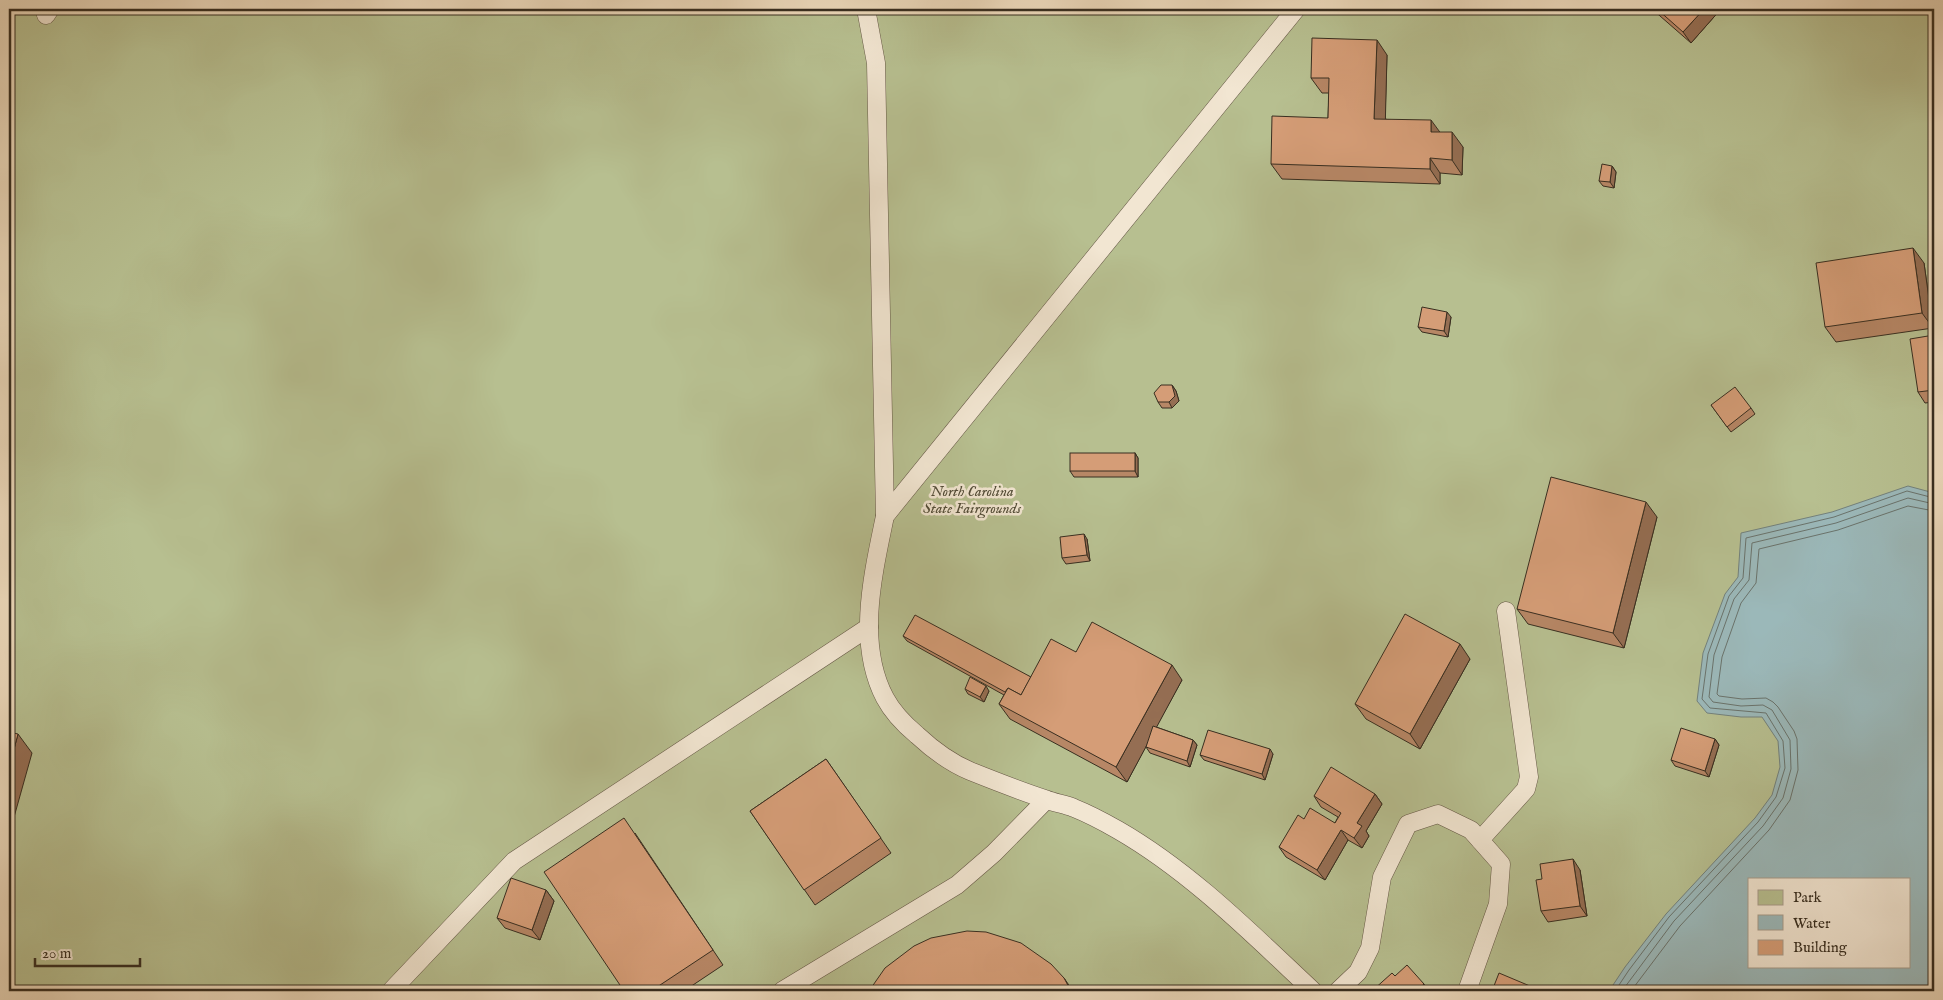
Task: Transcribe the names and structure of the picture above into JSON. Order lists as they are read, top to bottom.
{
  "parks": ["North Carolina State Fairgrounds"],
  "legend": ["Park", "Water", "Building"],
  "scale_bar": "20 m"
}
